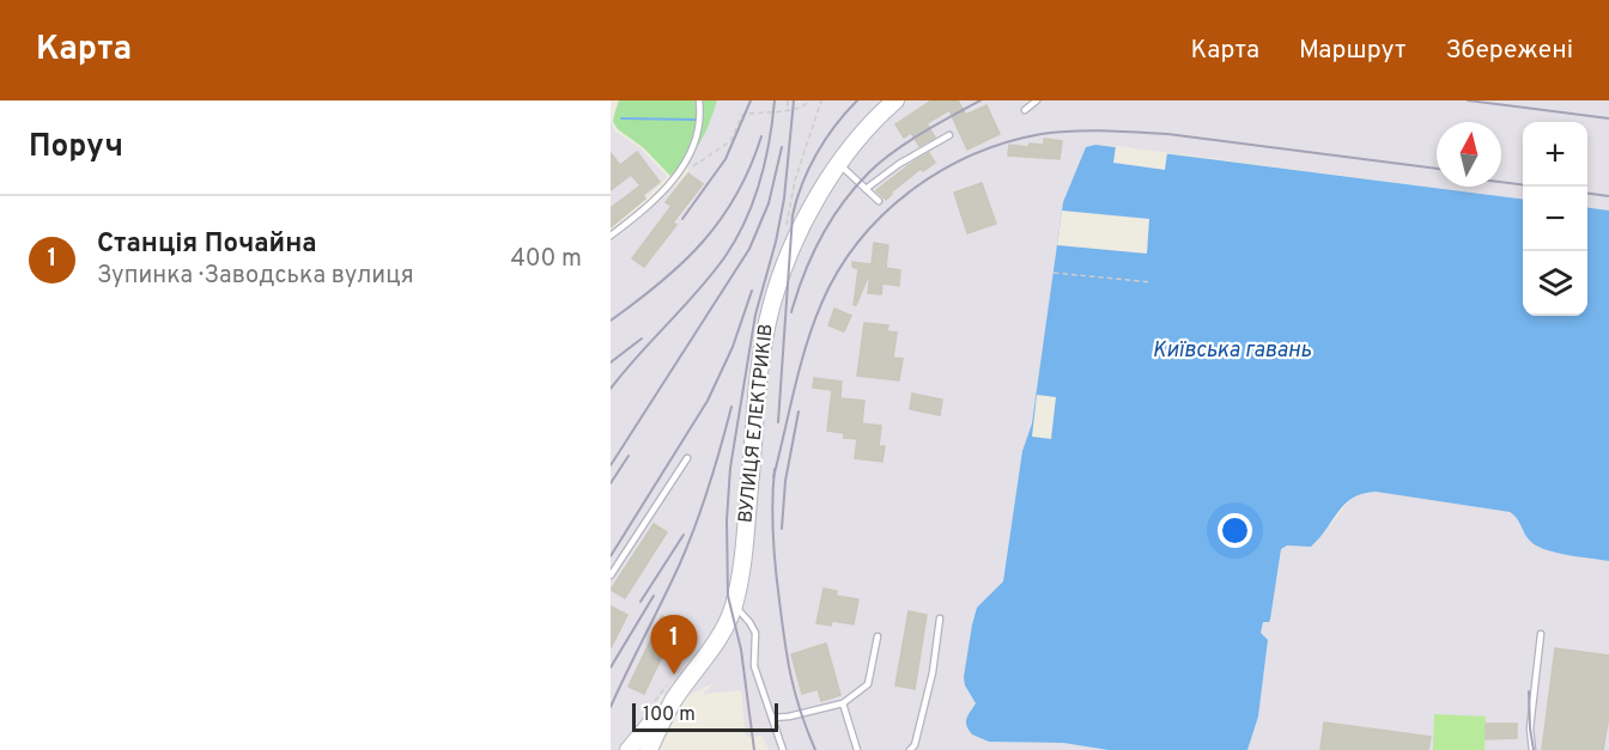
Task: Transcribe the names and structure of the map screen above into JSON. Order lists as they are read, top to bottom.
{
  "streets": {
    "street": ["ВУЛИЦЯ ЕЛЕКТРИКІВ"]
  },
  "water": ["Київська гавань"],
  "scale_bar": "100 m",
  "north": "top",
  "page": {
    "header": "Карта",
    "nav": ["Карта", "Маршрут", "Збережені"],
    "heading": "Поруч",
    "map_buttons": ["+", "−"],
    "list": [
      {
        "mark": "1",
        "name": "Станція Почайна",
        "note": "Зупинка · Заводська вулиця",
        "value": "400 m"
      }
    ],
    "pins": "1",
    "scale": "100 m"
  }
}
